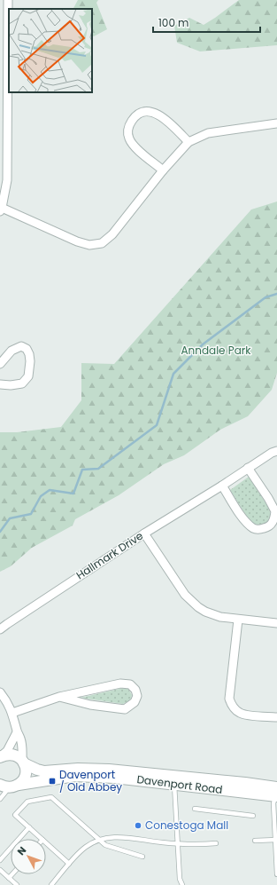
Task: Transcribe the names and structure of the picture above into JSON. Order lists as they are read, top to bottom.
{
  "streets": {
    "street": ["Hallmark Drive", "Davenport Road"]
  },
  "parks": ["Anndale Park"],
  "places": {
    "transit": ["Davenport / Old Abbey"],
    "other": ["Conestoga Mall"]
  },
  "scale_bar": "100 m",
  "north": "top left"
}
